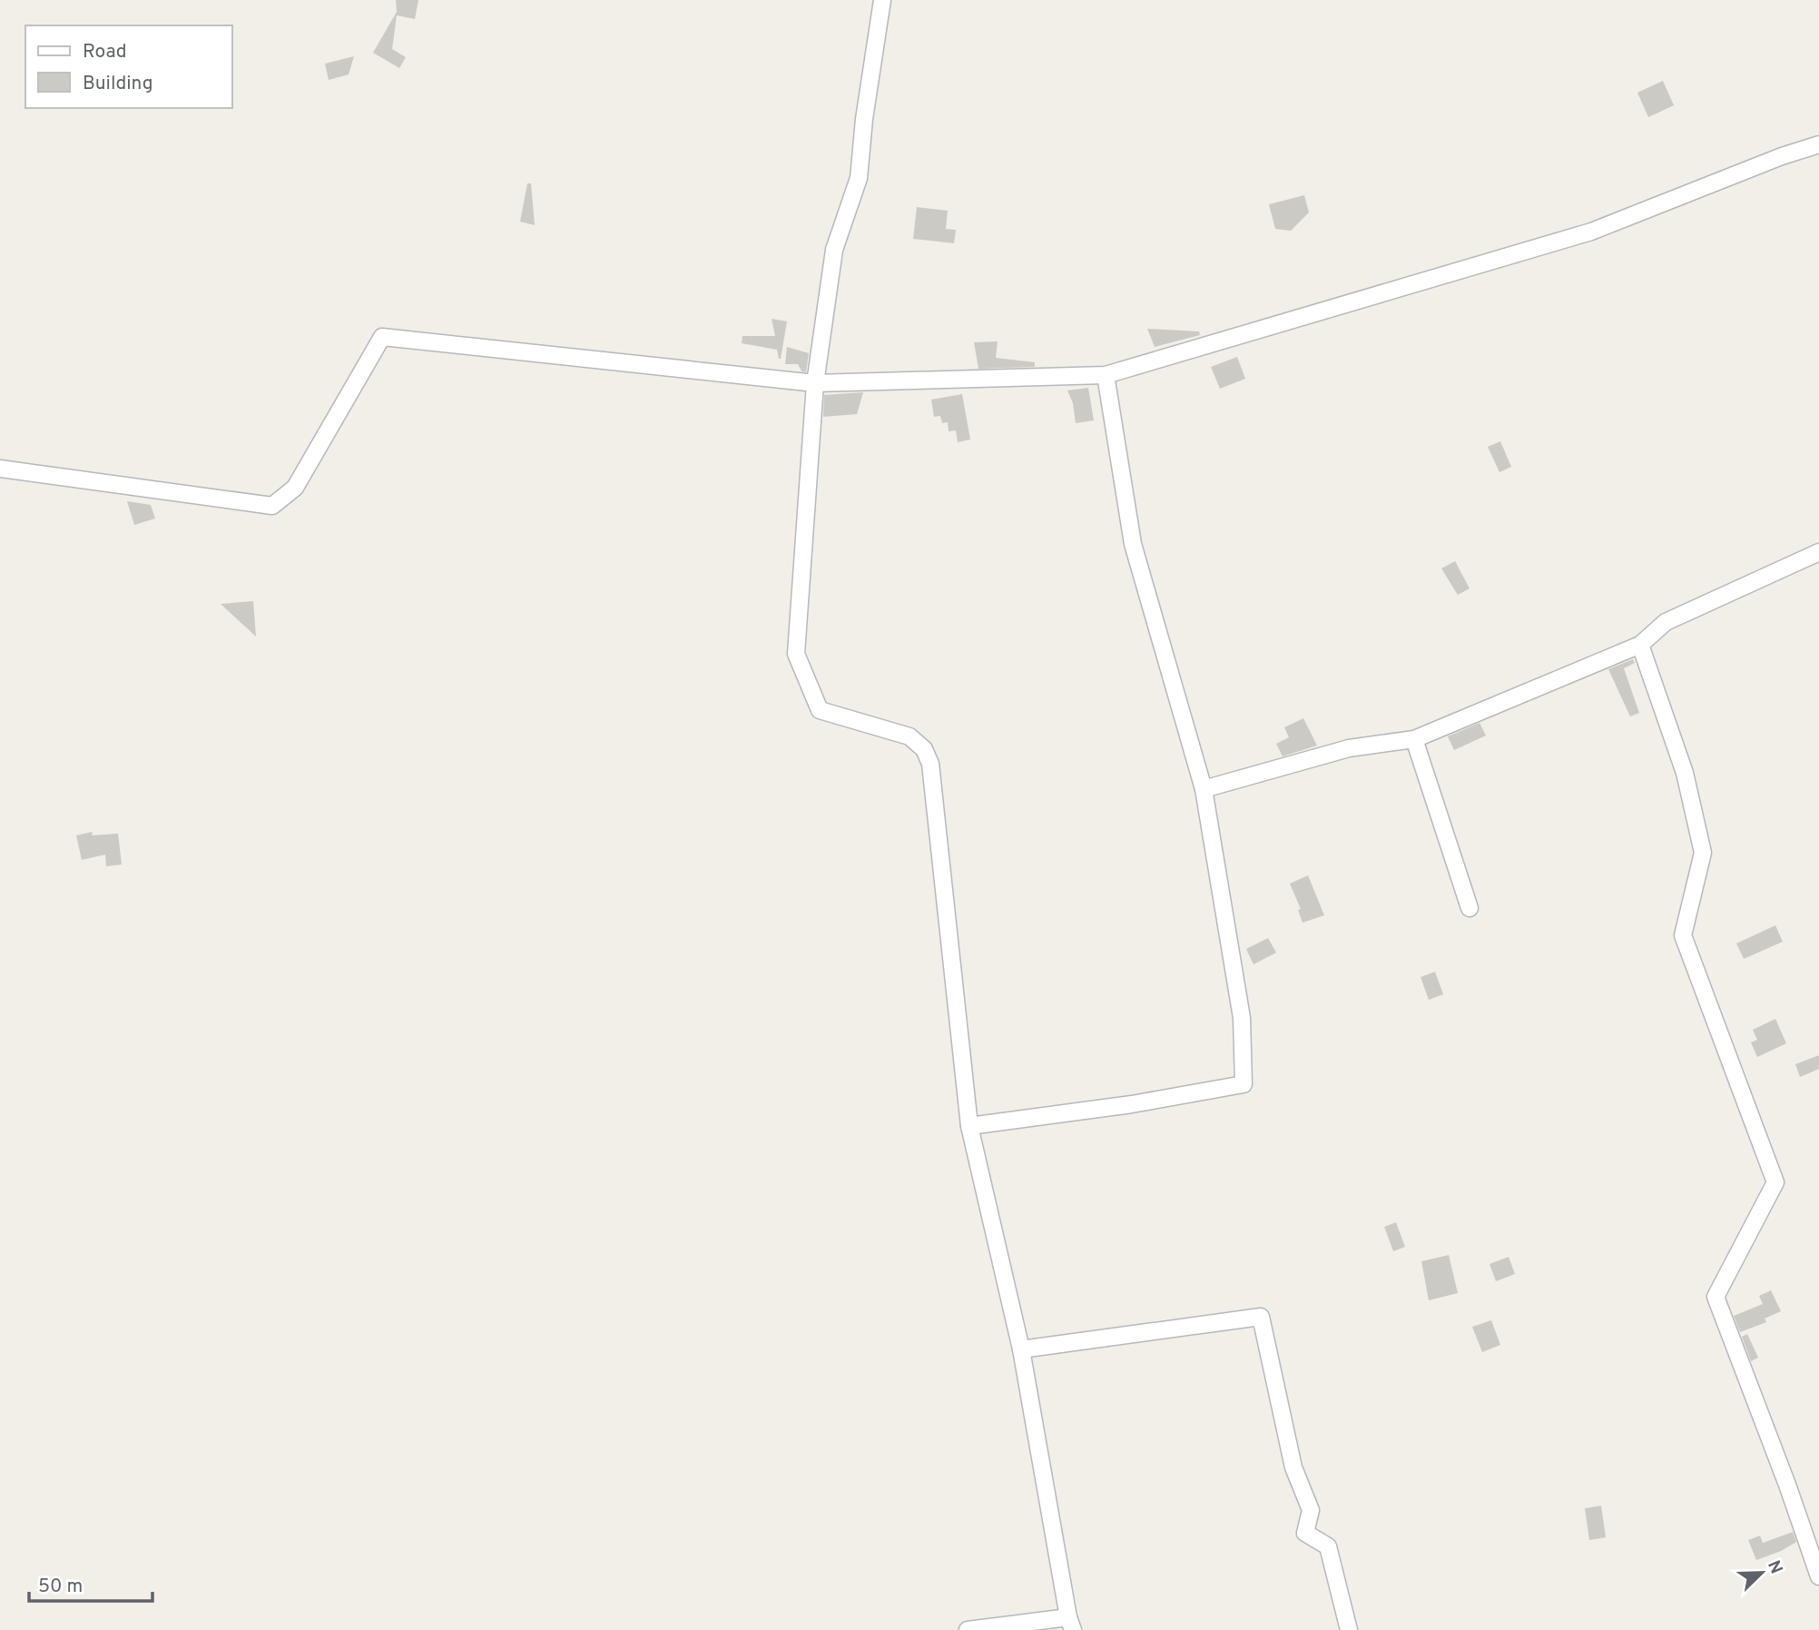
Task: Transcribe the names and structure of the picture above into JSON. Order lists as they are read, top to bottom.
{
  "legend": ["Road", "Building"],
  "scale_bar": "50 m",
  "north": "top right"
}
